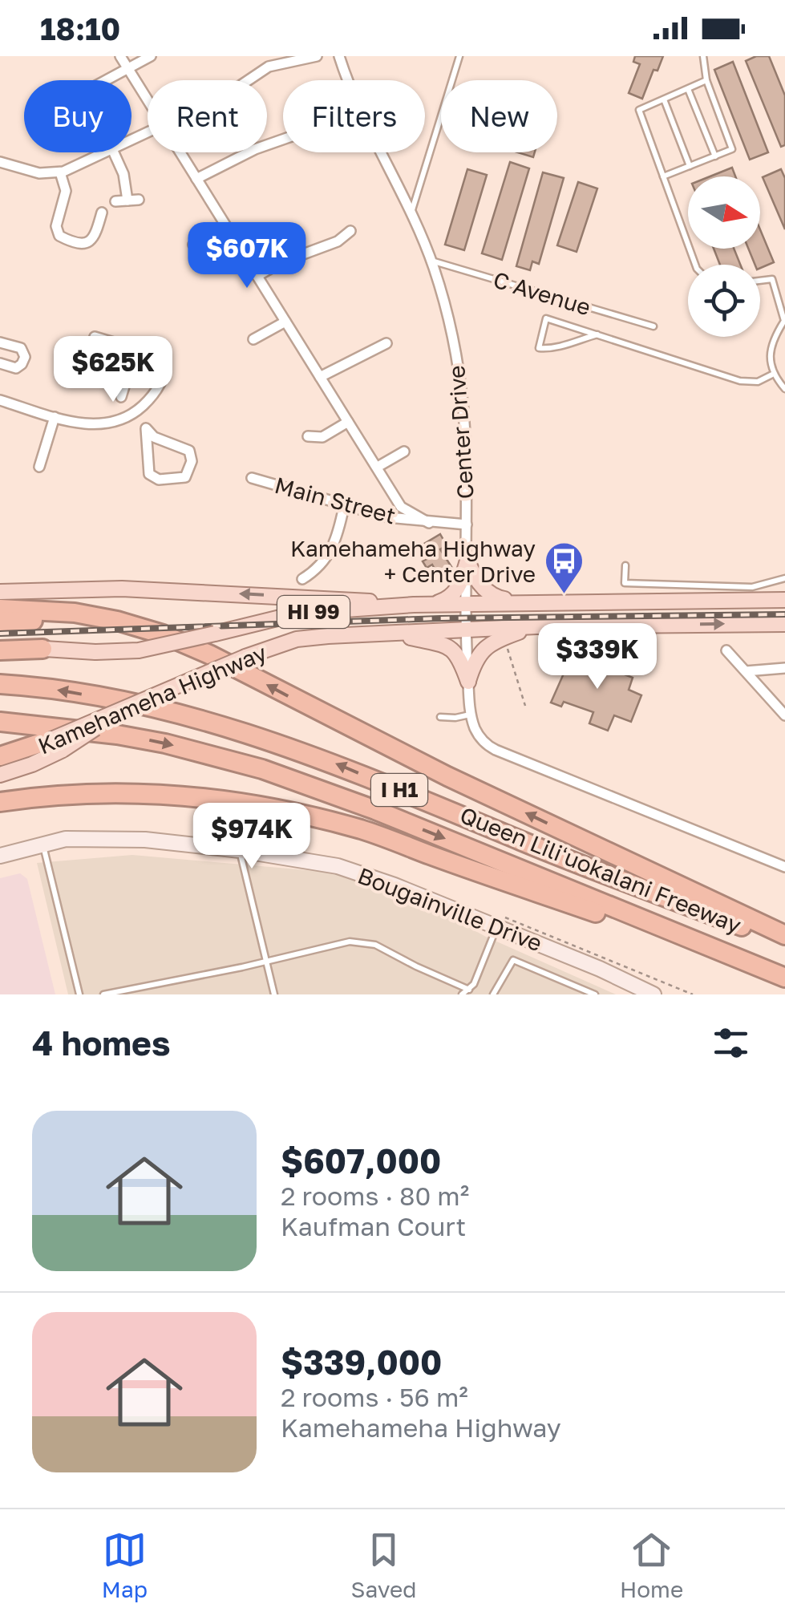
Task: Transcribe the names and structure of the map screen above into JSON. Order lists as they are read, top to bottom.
{
  "streets": {
    "highway": ["I H1", "Queen Liliʻuokalani Freeway"],
    "main road": ["HI 99", "Kamehameha Highway"],
    "street": ["Center Drive", "Main Street", "Bougainville Drive"],
    "lane": ["C Avenue"]
  },
  "crossings": [
    ["C Avenue", "Center Drive"],
    ["Center Drive", "Main Street"],
    ["Center Drive", "Kamehameha Highway"]
  ],
  "places": {
    "bus stop": ["Kamehameha Highway + Center Drive"]
  },
  "north": "right",
  "page": {
    "status": "18:10",
    "chip": [
      "Buy",
      "Rent",
      "Filters",
      "New"
    ],
    "price": [
      "$607K",
      "$625K",
      "$339K",
      "$974K"
    ],
    "heading": "4 homes",
    "list": [
      {
        "name": "$607,000",
        "note": "2 rooms · 80 m² · Kaufman Court"
      },
      {
        "name": "$339,000",
        "note": "2 rooms · 56 m² · Kamehameha Highway"
      }
    ],
    "tabs": ["Map", "Saved", "Home"]
  }
}
